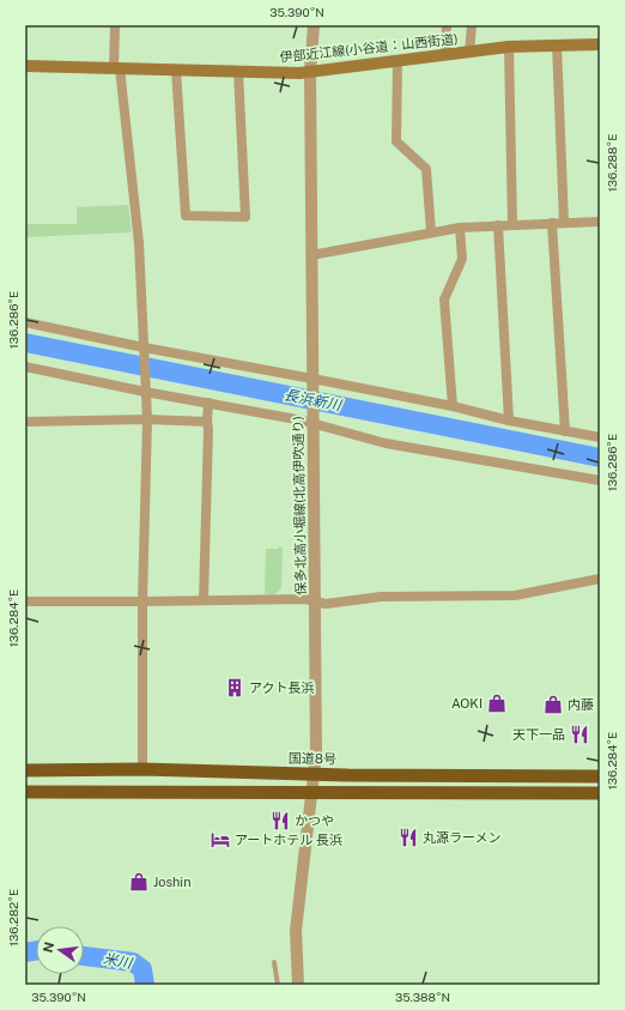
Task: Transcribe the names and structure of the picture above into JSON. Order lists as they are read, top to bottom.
{
  "streets": {
    "highway": ["国道8号"],
    "main road": ["伊部近江線(小谷道：山西街道)"],
    "street": ["保多北高小堀線(北高伊吹通り)"]
  },
  "crossings": [
    ["伊部近江線(小谷道：山西街道)", "保多北高小堀線(北高伊吹通り)"],
    ["保多北高小堀線(北高伊吹通り)", "国道8号"]
  ],
  "water": ["長浜新川", "米川"],
  "places": {
    "building": ["アクト長浜"],
    "shop": ["AOKI", "内藤", "Joshin"],
    "restaurant": ["天下一品", "かつや", "丸源ラーメン"],
    "hotel": ["アートホテル 長浜"]
  },
  "north": "left",
  "coordinates": [
    "35.390°N",
    "136.288°E",
    "136.286°E",
    "136.284°E",
    "136.282°E",
    "35.388°N"
  ]
}
